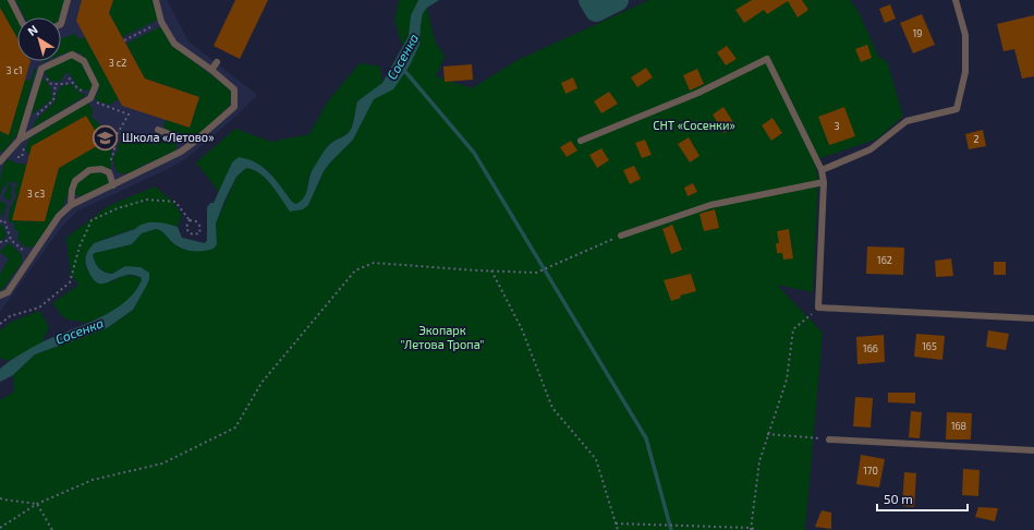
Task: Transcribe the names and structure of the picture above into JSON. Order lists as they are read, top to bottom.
{
  "water": ["Сосенка"],
  "parks": ["СНТ «Сосенки»", "Экопарк \"Летова Тропа\""],
  "places": {
    "school or university": ["Школа «Летово»"]
  },
  "house_numbers": [
    "19",
    "3 с2",
    "3 с1",
    "3",
    "2",
    "3 с3",
    "162",
    "165",
    "166",
    "168",
    "170"
  ],
  "scale_bar": "50 m",
  "north": "top left"
}
